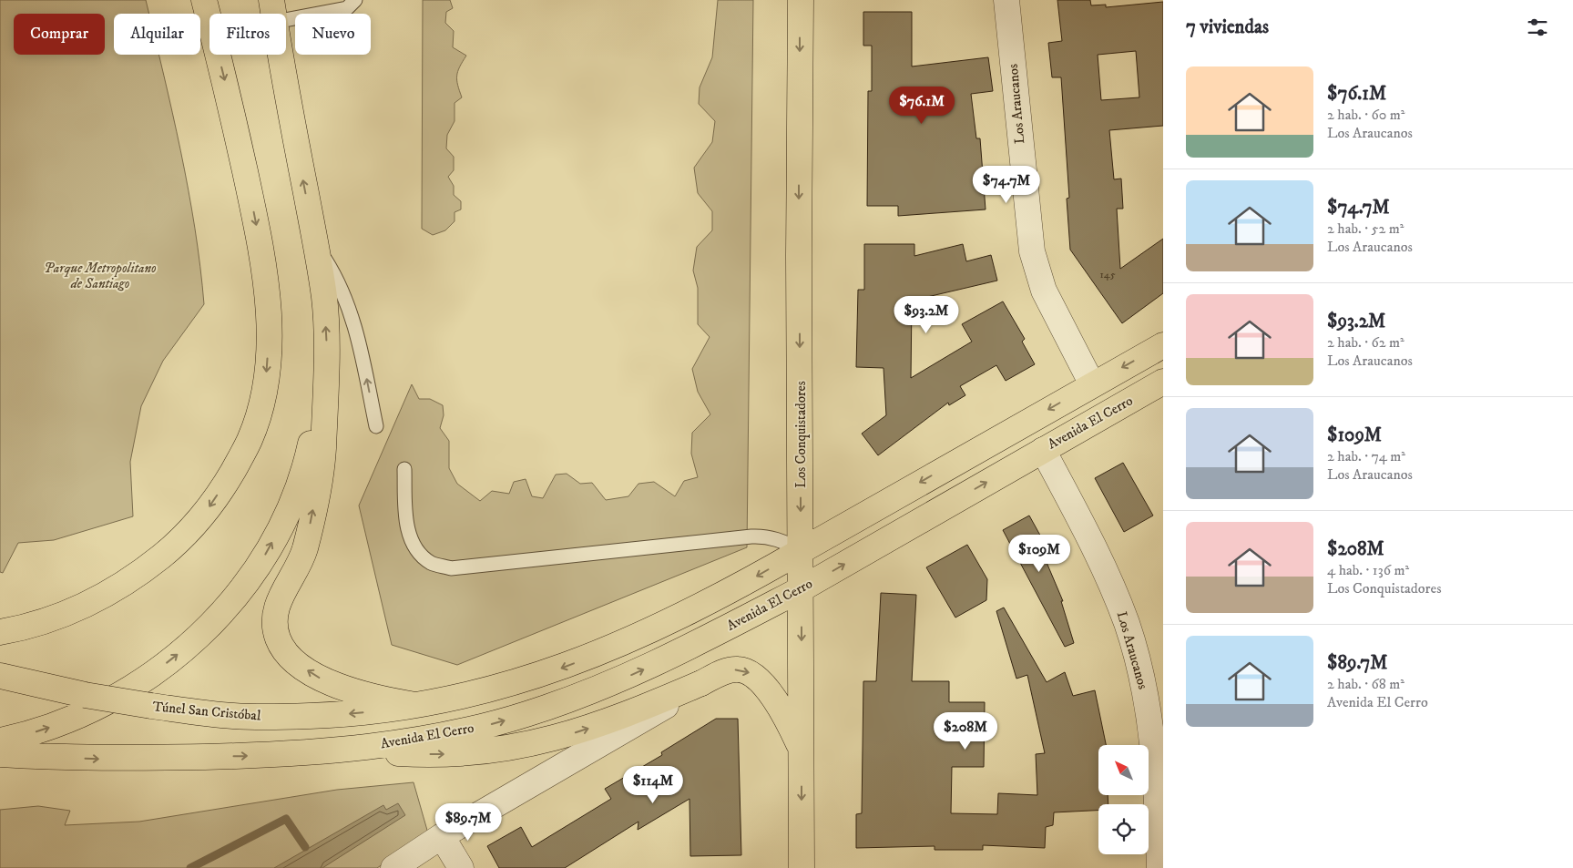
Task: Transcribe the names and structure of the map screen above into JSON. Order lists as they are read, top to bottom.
{
  "streets": {
    "main road": ["Avenida El Cerro", "Los Conquistadores", "Túnel San Cristóbal"],
    "street": ["Los Araucanos"]
  },
  "crossings": [
    ["Los Araucanos", "Avenida El Cerro"],
    ["Avenida El Cerro", "Los Conquistadores"]
  ],
  "one_way": ["Los Conquistadores"],
  "parks": ["Parque Metropolitano de Santiago"],
  "house_numbers": ["145"],
  "north": "top left",
  "page": {
    "heading": "7 viviendas",
    "chip": [
      "Comprar",
      "Alquilar",
      "Filtros",
      "Nuevo"
    ],
    "list": [
      {
        "name": "$76.1M",
        "note": "2 hab. · 60 m² · Los Araucanos"
      },
      {
        "name": "$74.7M",
        "note": "2 hab. · 52 m² · Los Araucanos"
      },
      {
        "name": "$93.2M",
        "note": "2 hab. · 62 m² · Los Araucanos"
      },
      {
        "name": "$109M",
        "note": "2 hab. · 74 m² · Los Araucanos"
      },
      {
        "name": "$208M",
        "note": "4 hab. · 136 m² · Los Conquistadores"
      },
      {
        "name": "$89.7M",
        "note": "2 hab. · 68 m² · Avenida El Cerro"
      }
    ],
    "price": [
      "$76.1M",
      "$74.7M",
      "$93.2M",
      "$109M",
      "$208M",
      "$114M",
      "$89.7M"
    ]
  }
}
